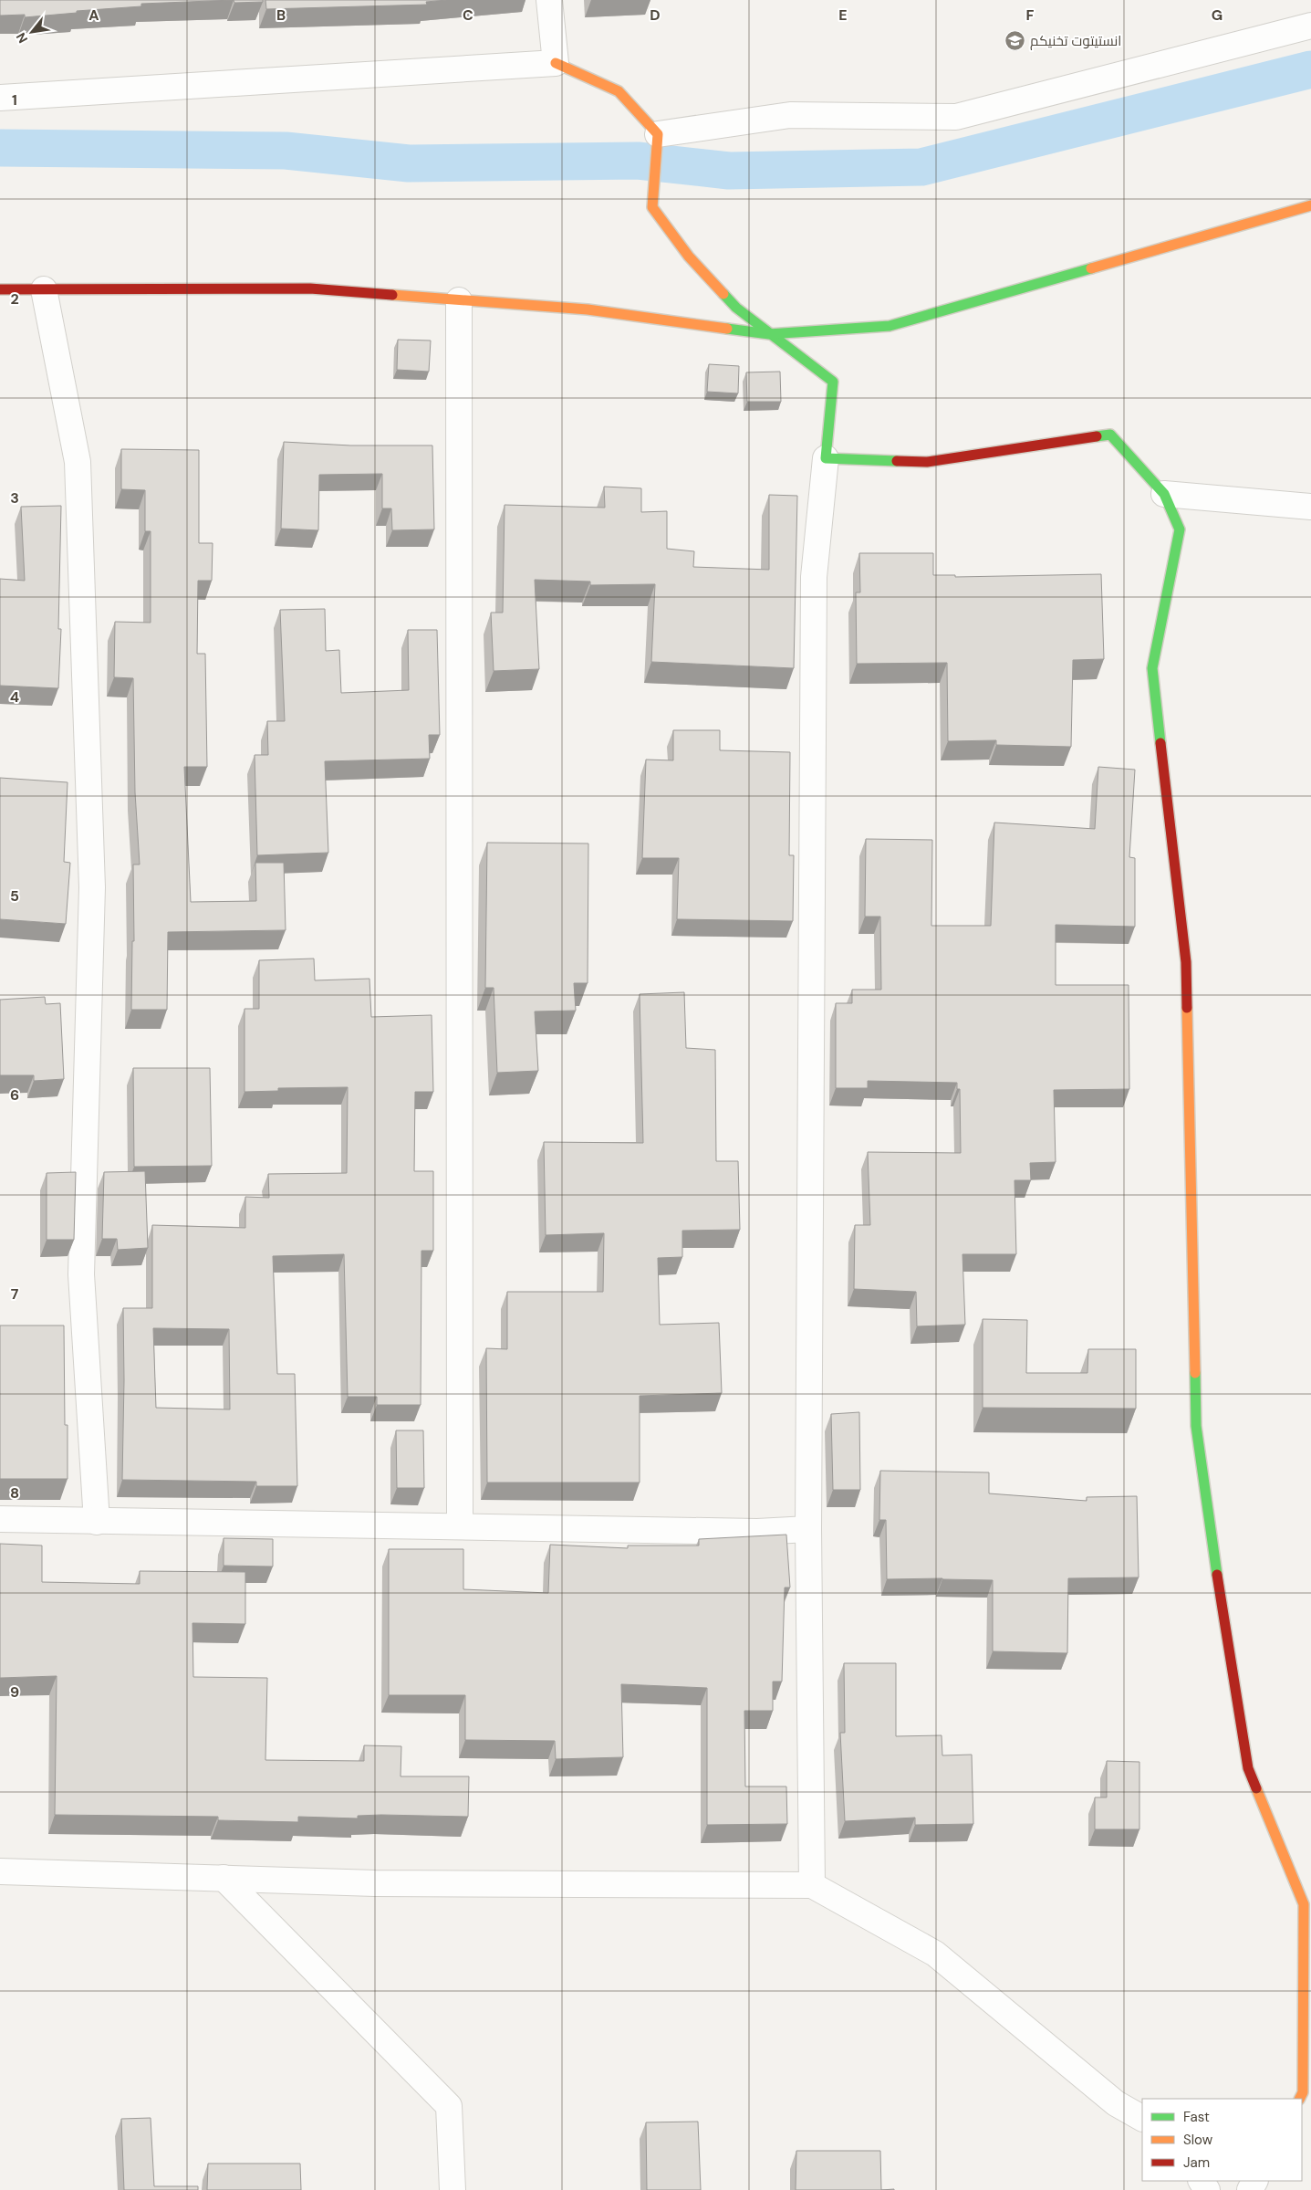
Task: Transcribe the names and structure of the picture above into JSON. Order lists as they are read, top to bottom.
{
  "places": {
    "school or university": ["انستیتوت تخنیکم"]
  },
  "legend": ["Fast", "Slow", "Jam"],
  "north": "bottom left",
  "grid": {
    "columns": [
      "A",
      "B",
      "C",
      "D",
      "E",
      "F",
      "G"
    ],
    "rows": [
      "1",
      "2",
      "3",
      "4",
      "5",
      "6",
      "7",
      "8",
      "9"
    ]
  }
}
